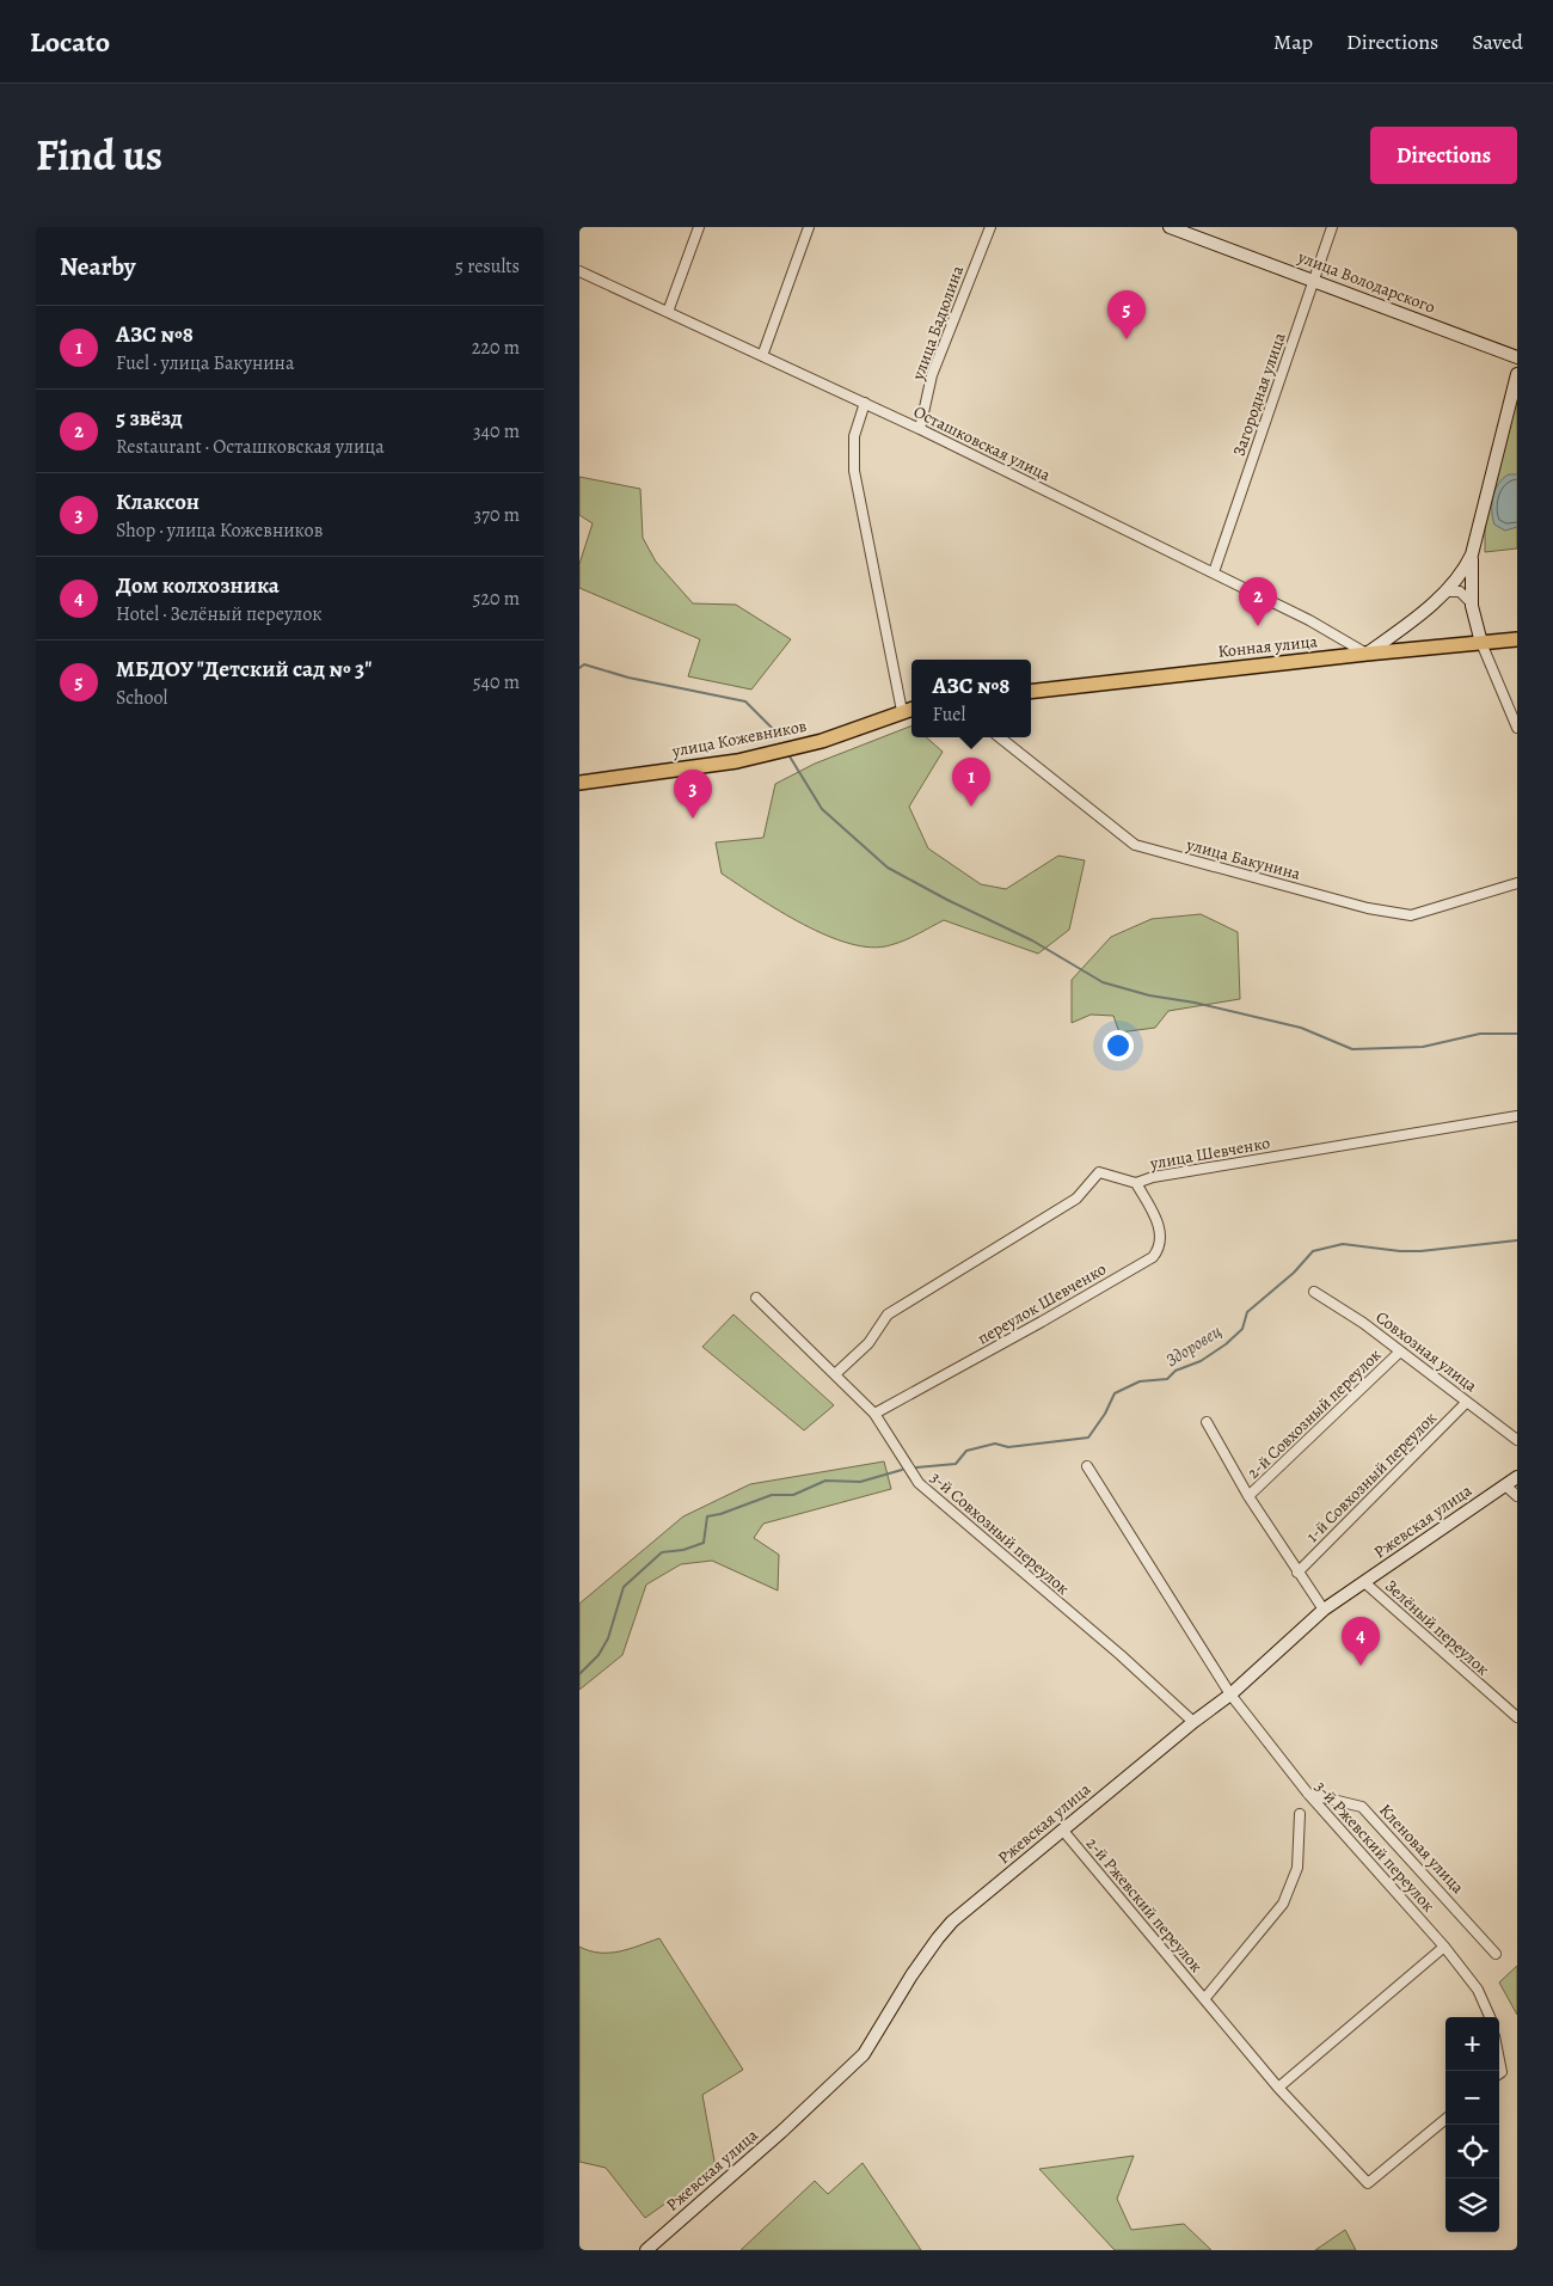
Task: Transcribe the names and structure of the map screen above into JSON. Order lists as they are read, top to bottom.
{
  "streets": {
    "main road": [
      "улица Володарского",
      "Конная улица",
      "улица Кожевников",
      "Ржевская улица"
    ],
    "street": [
      "улица Бадюлина",
      "Загородная улица",
      "Осташковская улица",
      "улица Бакунина",
      "улица Шевченко",
      "переулок Шевченко",
      "Совхозная улица",
      "2-й Совхозный переулок",
      "1-й Совхозный переулок",
      "3-й Совхозный переулок",
      "Зелёный переулок",
      "3-й Ржевский переулок",
      "Кленовая улица",
      "2-й Ржевский переулок"
    ]
  },
  "crossings": [
    ["улица Володарского", "Загородная улица"],
    ["улица Бадюлина", "Осташковская улица"],
    ["Загородная улица", "Осташковская улица"],
    ["Осташковская улица", "Конная улица"],
    ["улица Шевченко", "переулок Шевченко"],
    ["улица Шевченко", "3-й Совхозный переулок"],
    ["переулок Шевченко", "3-й Совхозный переулок"],
    ["Совхозная улица", "2-й Совхозный переулок"],
    ["Совхозная улица", "1-й Совхозный переулок"],
    ["2-й Совхозный переулок", "1-й Совхозный переулок"],
    ["2-й Совхозный переулок", "Ржевская улица"],
    ["Ржевская улица", "3-й Совхозный переулок"],
    ["Ржевская улица", "Зелёный переулок"],
    ["Ржевская улица", "3-й Ржевский переулок"],
    ["Ржевская улица", "2-й Ржевский переулок"],
    ["3-й Ржевский переулок", "Кленовая улица"]
  ],
  "water": ["Здоровец"],
  "page": {
    "header": "Locato",
    "nav": ["Map", "Directions", "Saved"],
    "title": "Find us",
    "buttons": "Directions",
    "heading": ["Nearby", "5 results"],
    "pins": [
      "5",
      "2",
      "1",
      "3",
      "4"
    ],
    "list": [
      {
        "mark": "1",
        "name": "АЗС №8",
        "note": "Fuel · улица Бакунина",
        "value": "220 m"
      },
      {
        "mark": "2",
        "name": "5 звёзд",
        "note": "Restaurant · Осташковская улица",
        "value": "340 m"
      },
      {
        "mark": "3",
        "name": "Клаксон",
        "note": "Shop · улица Кожевников",
        "value": "370 m"
      },
      {
        "mark": "4",
        "name": "Дом колхозника",
        "note": "Hotel · Зелёный переулок",
        "value": "520 m"
      },
      {
        "mark": "5",
        "name": "МБДОУ \"Детский сад № 3\"",
        "note": "School",
        "value": "540 m"
      }
    ],
    "popup": ["АЗС №8", "Fuel"],
    "map_buttons": ["+", "−"]
  }
}
